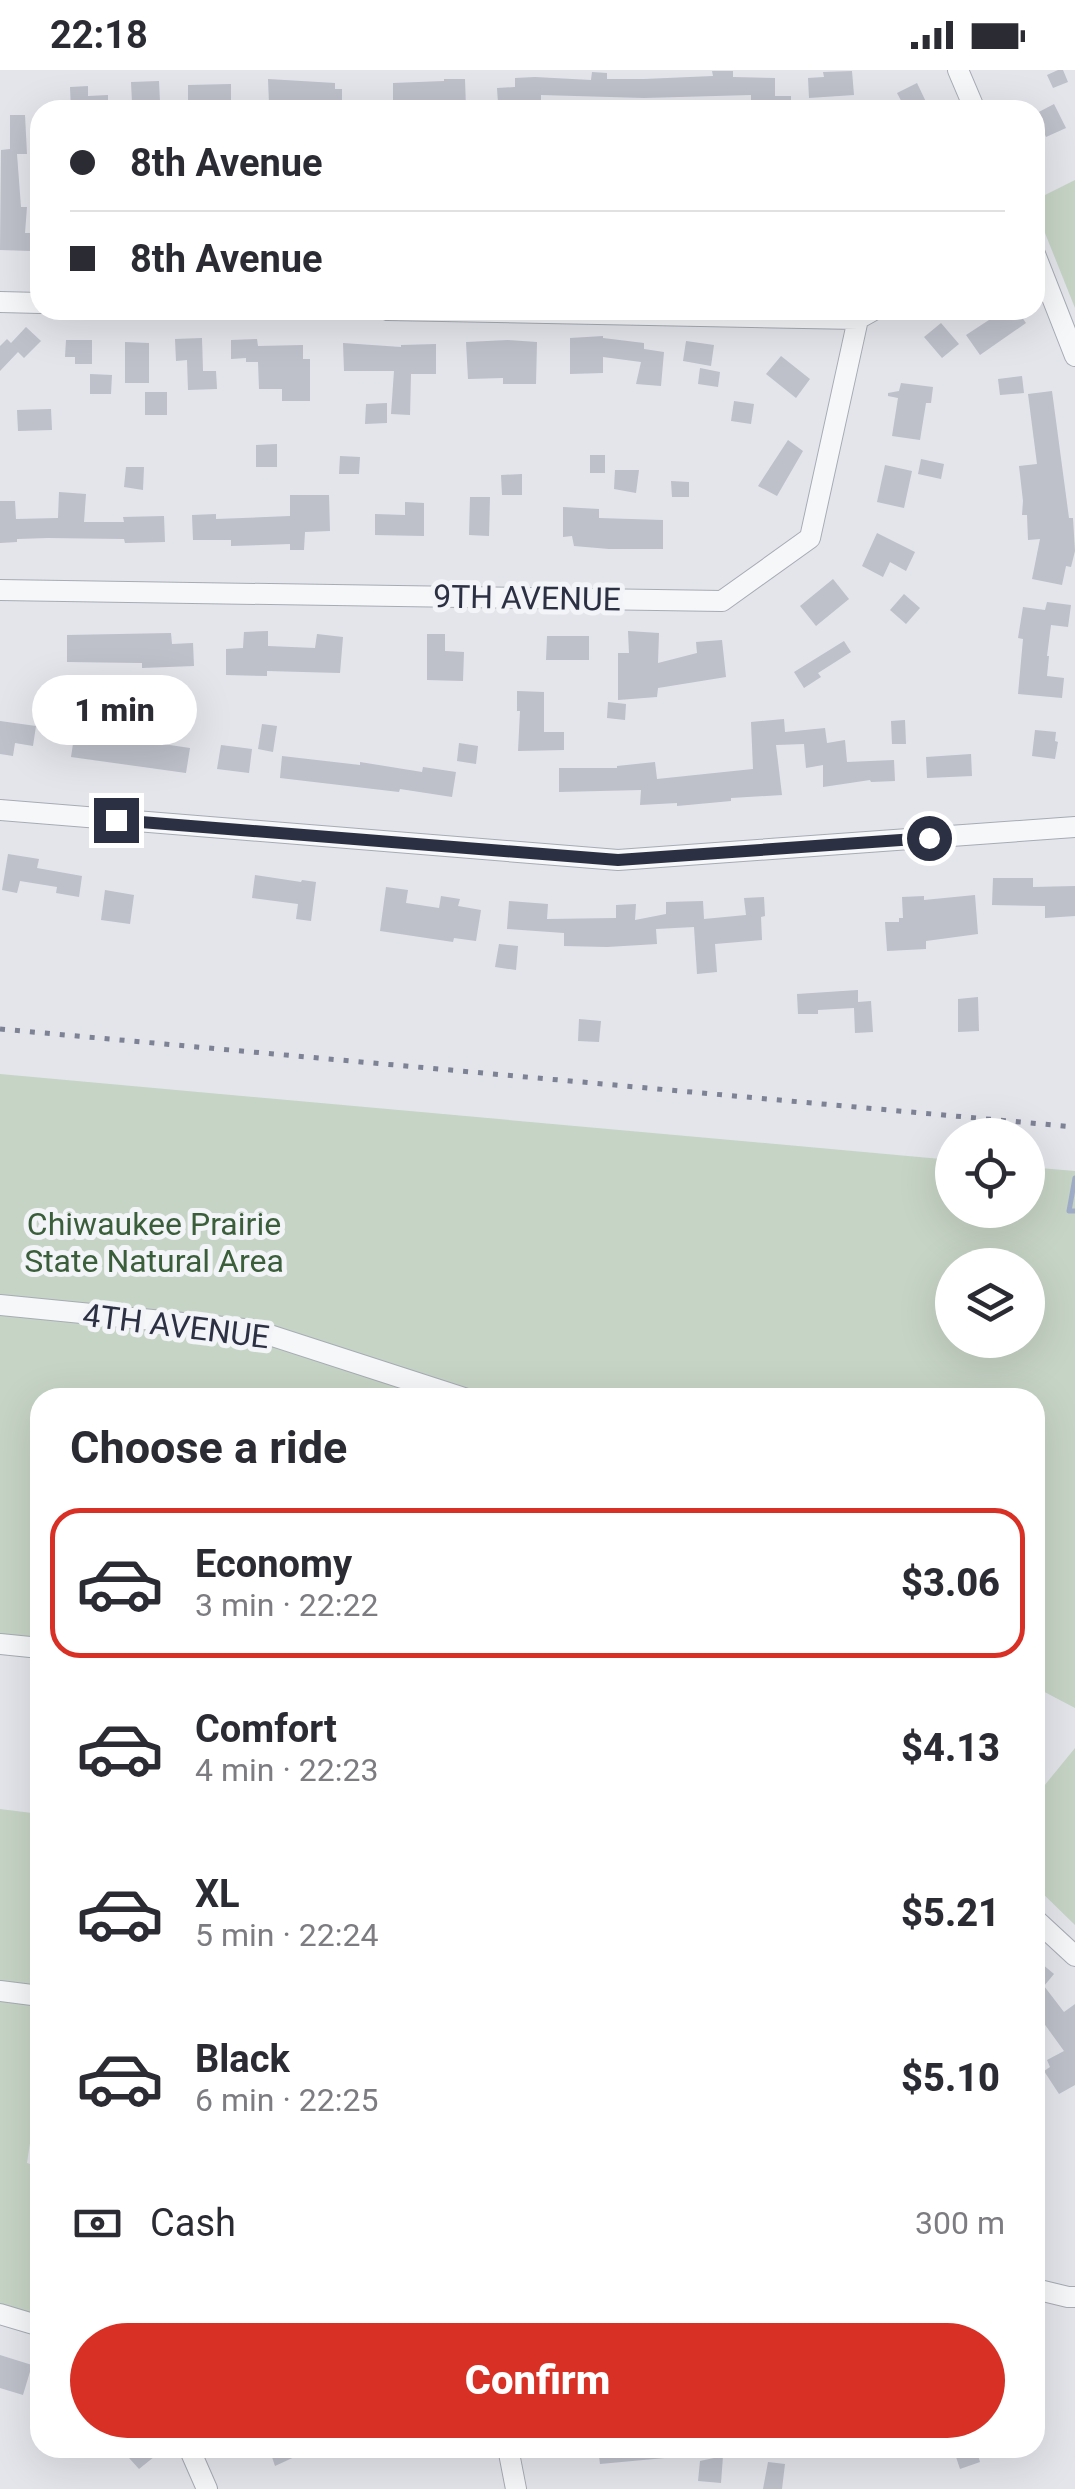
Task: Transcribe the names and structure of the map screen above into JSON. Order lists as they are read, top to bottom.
{
  "streets": {
    "street": ["9TH AVENUE", "4TH AVENUE"]
  },
  "parks": ["Chiwaukee Prairie State Natural Area"],
  "page": {
    "status": "22:18",
    "banner": ["8th Avenue", "8th Avenue"],
    "bubble": "1 min",
    "heading": "Choose a ride",
    "list": [
      {
        "name": "Economy",
        "note": "3 min · 22:22",
        "value": "$3.06"
      },
      {
        "name": "Comfort",
        "note": "4 min · 22:23",
        "value": "$4.13"
      },
      {
        "name": "XL",
        "note": "5 min · 22:24",
        "value": "$5.21"
      },
      {
        "name": "Black",
        "note": "6 min · 22:25",
        "value": "$5.10"
      }
    ],
    "pay": ["Cash", "300 m"],
    "buttons": "Confirm"
  }
}
